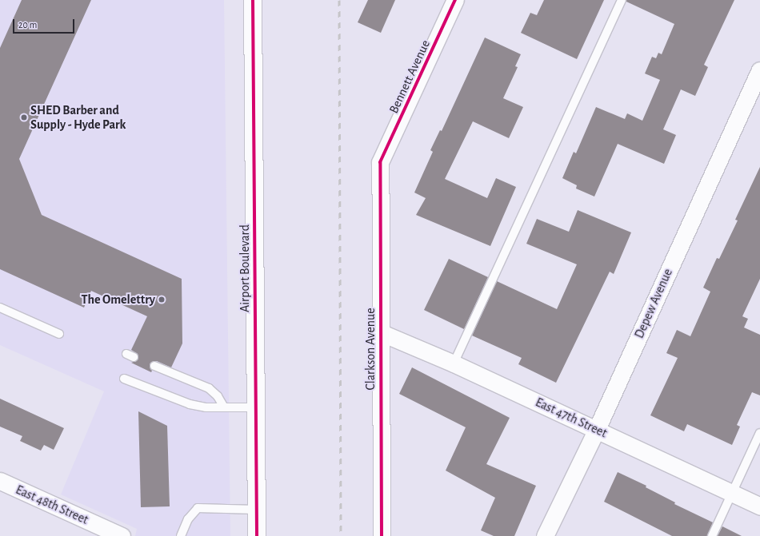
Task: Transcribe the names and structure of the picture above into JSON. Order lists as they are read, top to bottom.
{
  "streets": {
    "main road": ["Airport Boulevard"],
    "street": [
      "Bennett Avenue",
      "Depew Avenue",
      "Clarkson Avenue",
      "East 47th Street",
      "East 48th Street"
    ]
  },
  "crossings": [
    ["Bennett Avenue", "Clarkson Avenue"],
    ["Depew Avenue", "East 47th Street"],
    ["Clarkson Avenue", "East 47th Street"]
  ],
  "places": ["SHED Barber and Supply - Hyde Park", "The Omelettry"],
  "scale_bar": "20 m"
}
